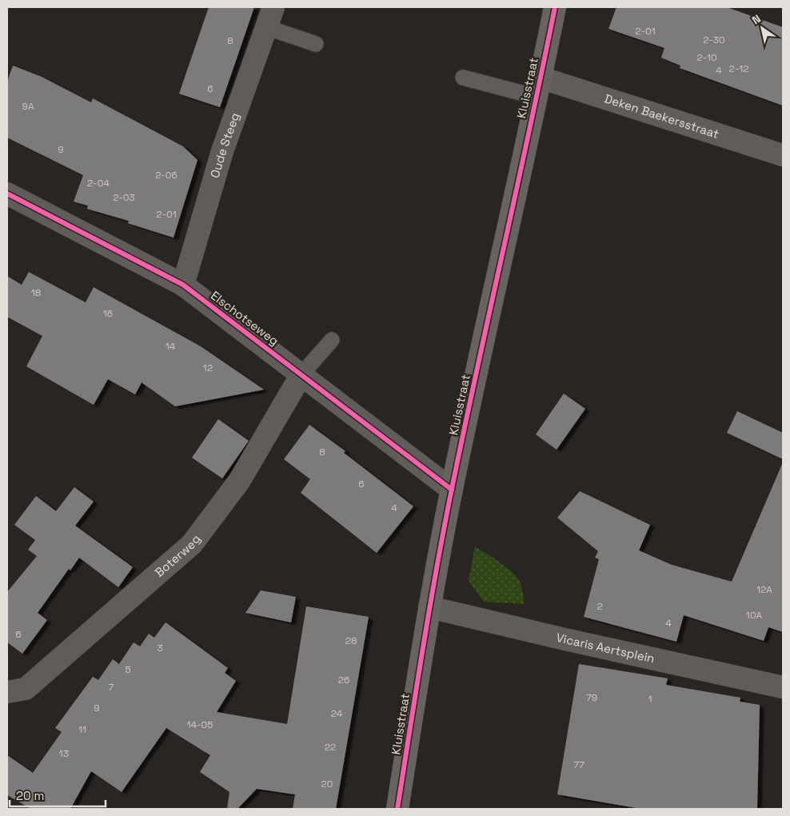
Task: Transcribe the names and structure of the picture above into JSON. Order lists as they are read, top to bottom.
{
  "streets": {
    "street": [
      "Kluisstraat",
      "Deken Baekersstraat",
      "Oude Steeg",
      "Elschotseweg",
      "Boterweg",
      "Vicaris Aertsplein"
    ]
  },
  "crossings": [
    ["Kluisstraat", "Deken Baekersstraat"],
    ["Kluisstraat", "Elschotseweg"],
    ["Kluisstraat", "Vicaris Aertsplein"],
    ["Oude Steeg", "Elschotseweg"],
    ["Elschotseweg", "Boterweg"]
  ],
  "house_numbers": [
    "2-01",
    "2-30",
    "8",
    "2-10",
    "2-12",
    "4",
    "6",
    "9A",
    "9",
    "2-06",
    "2-04",
    "2-03",
    "2-01",
    "18",
    "16",
    "14",
    "12",
    "8",
    "6",
    "4",
    "12A",
    "2",
    "10A",
    "4",
    "6",
    "28",
    "3",
    "5",
    "26",
    "7",
    "79",
    "1",
    "9",
    "24",
    "14-05",
    "11",
    "22",
    "13",
    "77",
    "20"
  ],
  "scale_bar": "20 m",
  "north": "top left"
}
